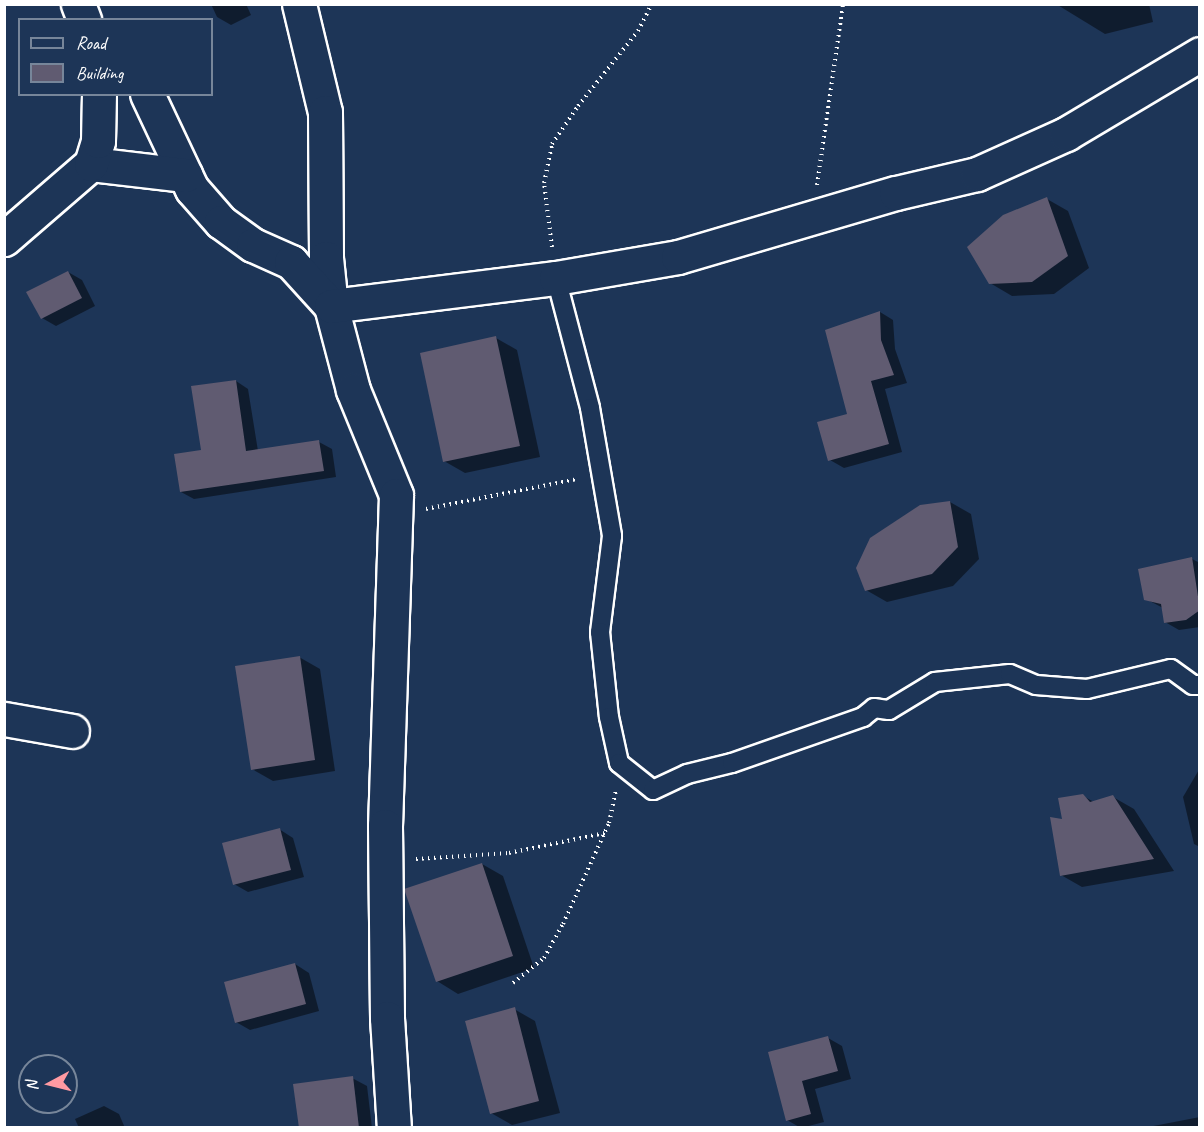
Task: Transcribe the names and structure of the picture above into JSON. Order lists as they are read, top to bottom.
{
  "legend": ["Road", "Building"],
  "north": "left"
}
